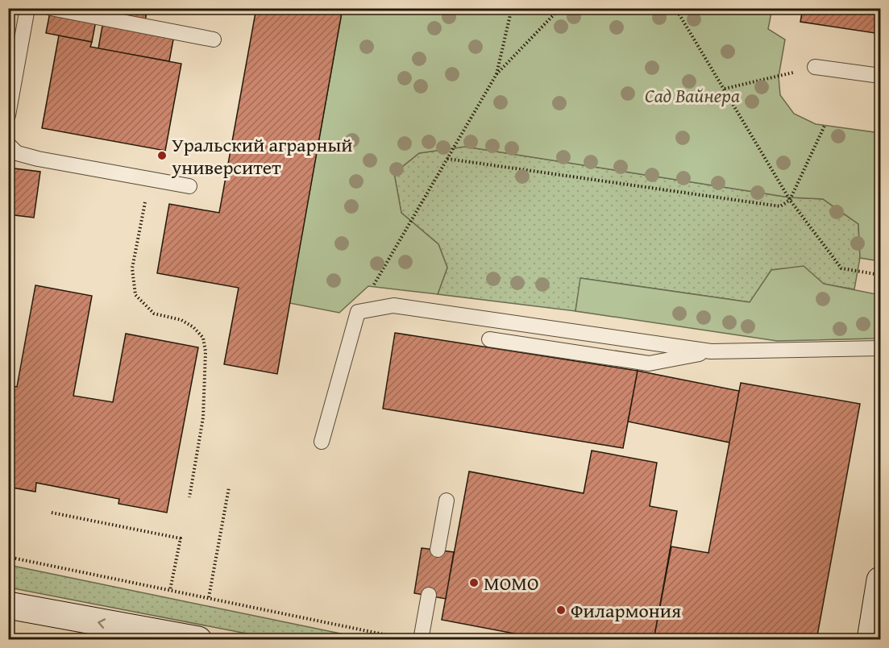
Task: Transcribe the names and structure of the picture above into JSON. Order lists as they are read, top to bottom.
{
  "parks": ["Сад Вайнера"],
  "places": ["Уральский аграрный университет", "MOMO", "Филармония"]
}
